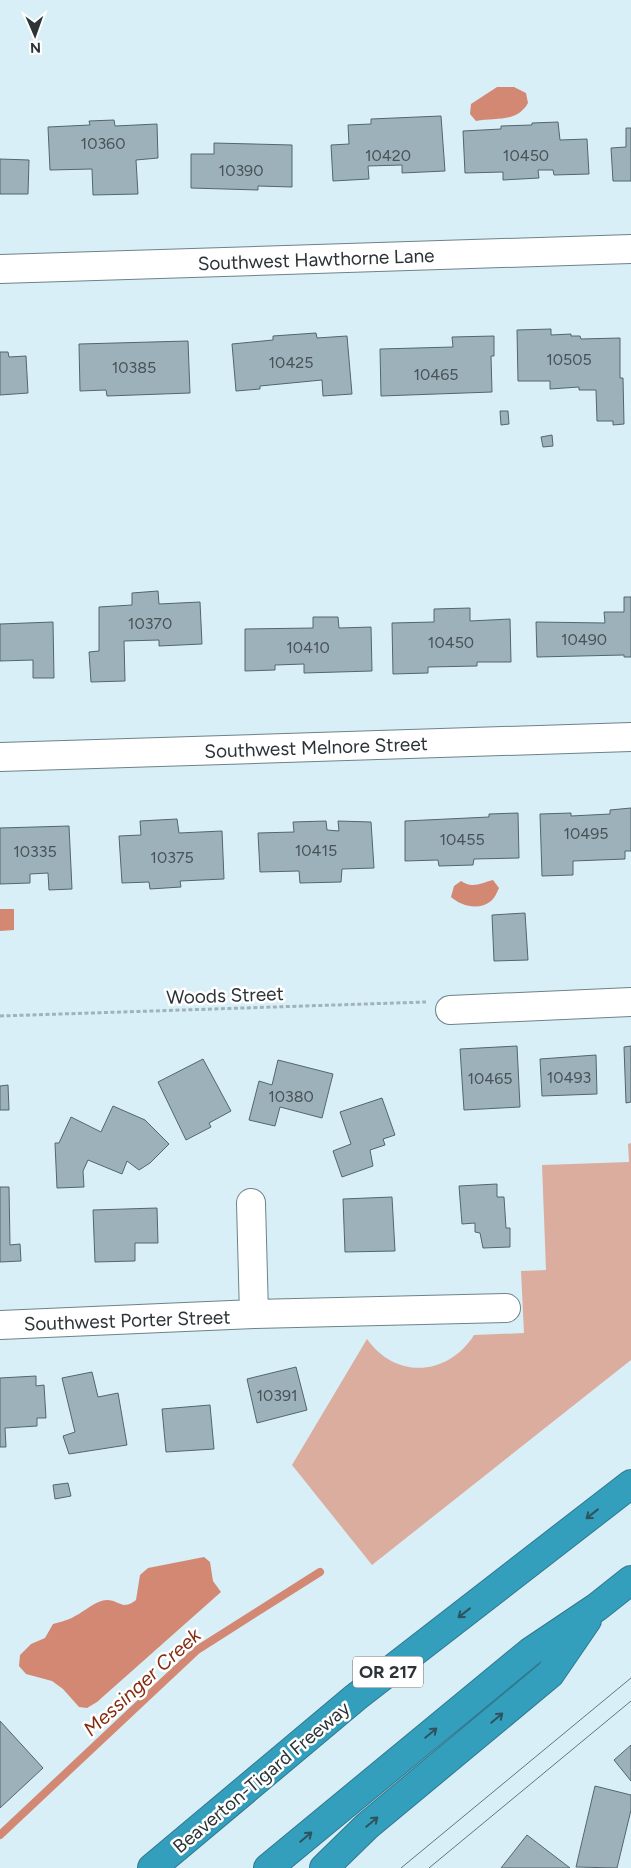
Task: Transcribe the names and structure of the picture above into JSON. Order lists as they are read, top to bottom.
{
  "streets": {
    "highway": ["OR 217", "Beaverton-Tigard Freeway"],
    "street": ["Southwest Hawthorne Lane", "Southwest Melnore Street", "Southwest Porter Street"],
    "path": ["Woods Street"]
  },
  "water": ["Messinger Creek"],
  "house_numbers": [
    "10360",
    "10420",
    "10450",
    "10390",
    "10505",
    "10425",
    "10385",
    "10465",
    "10370",
    "10490",
    "10450",
    "10410",
    "10495",
    "10455",
    "10415",
    "10335",
    "10375",
    "10493",
    "10465",
    "10380",
    "10391"
  ],
  "north": "bottom"
}
